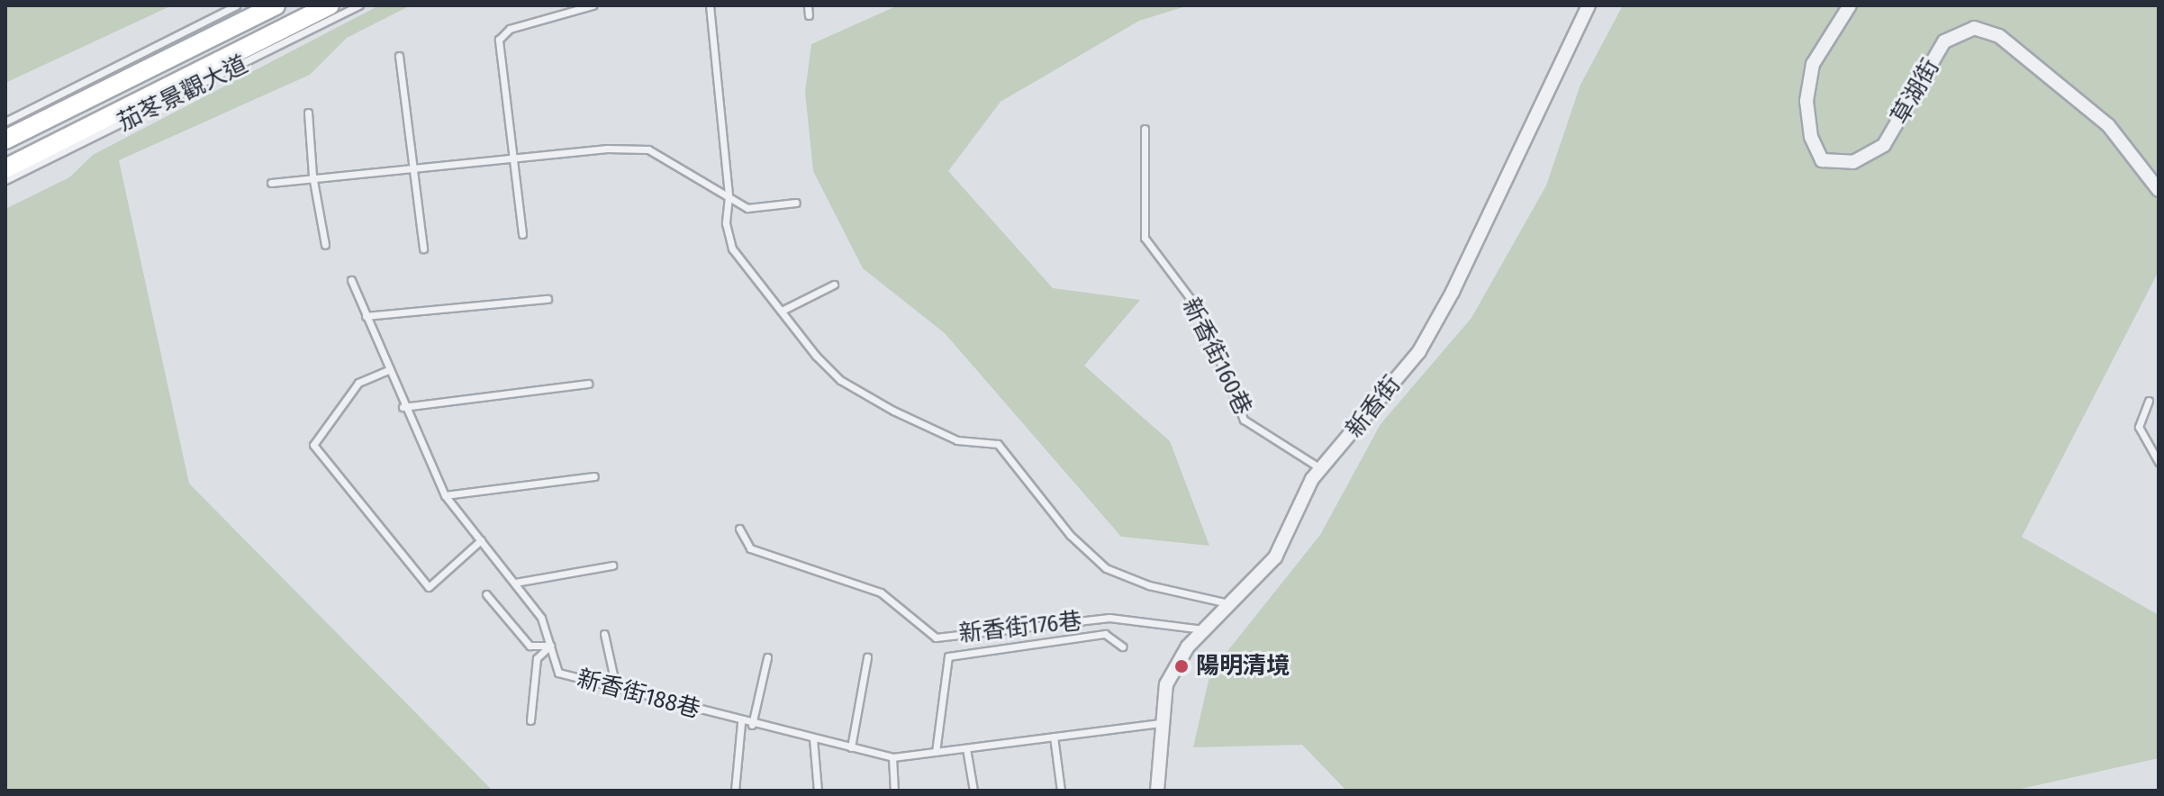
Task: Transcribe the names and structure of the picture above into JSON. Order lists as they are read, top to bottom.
{
  "streets": {
    "street": ["草湖街", "茄苳景觀大道", "新香街"],
    "lane": ["新香街160巷", "新香街176巷", "新香街188巷"]
  },
  "crossings": [
    ["新香街160巷", "新香街"],
    ["新香街", "新香街176巷"],
    ["新香街", "新香街188巷"]
  ],
  "places": ["陽明清境"]
}
